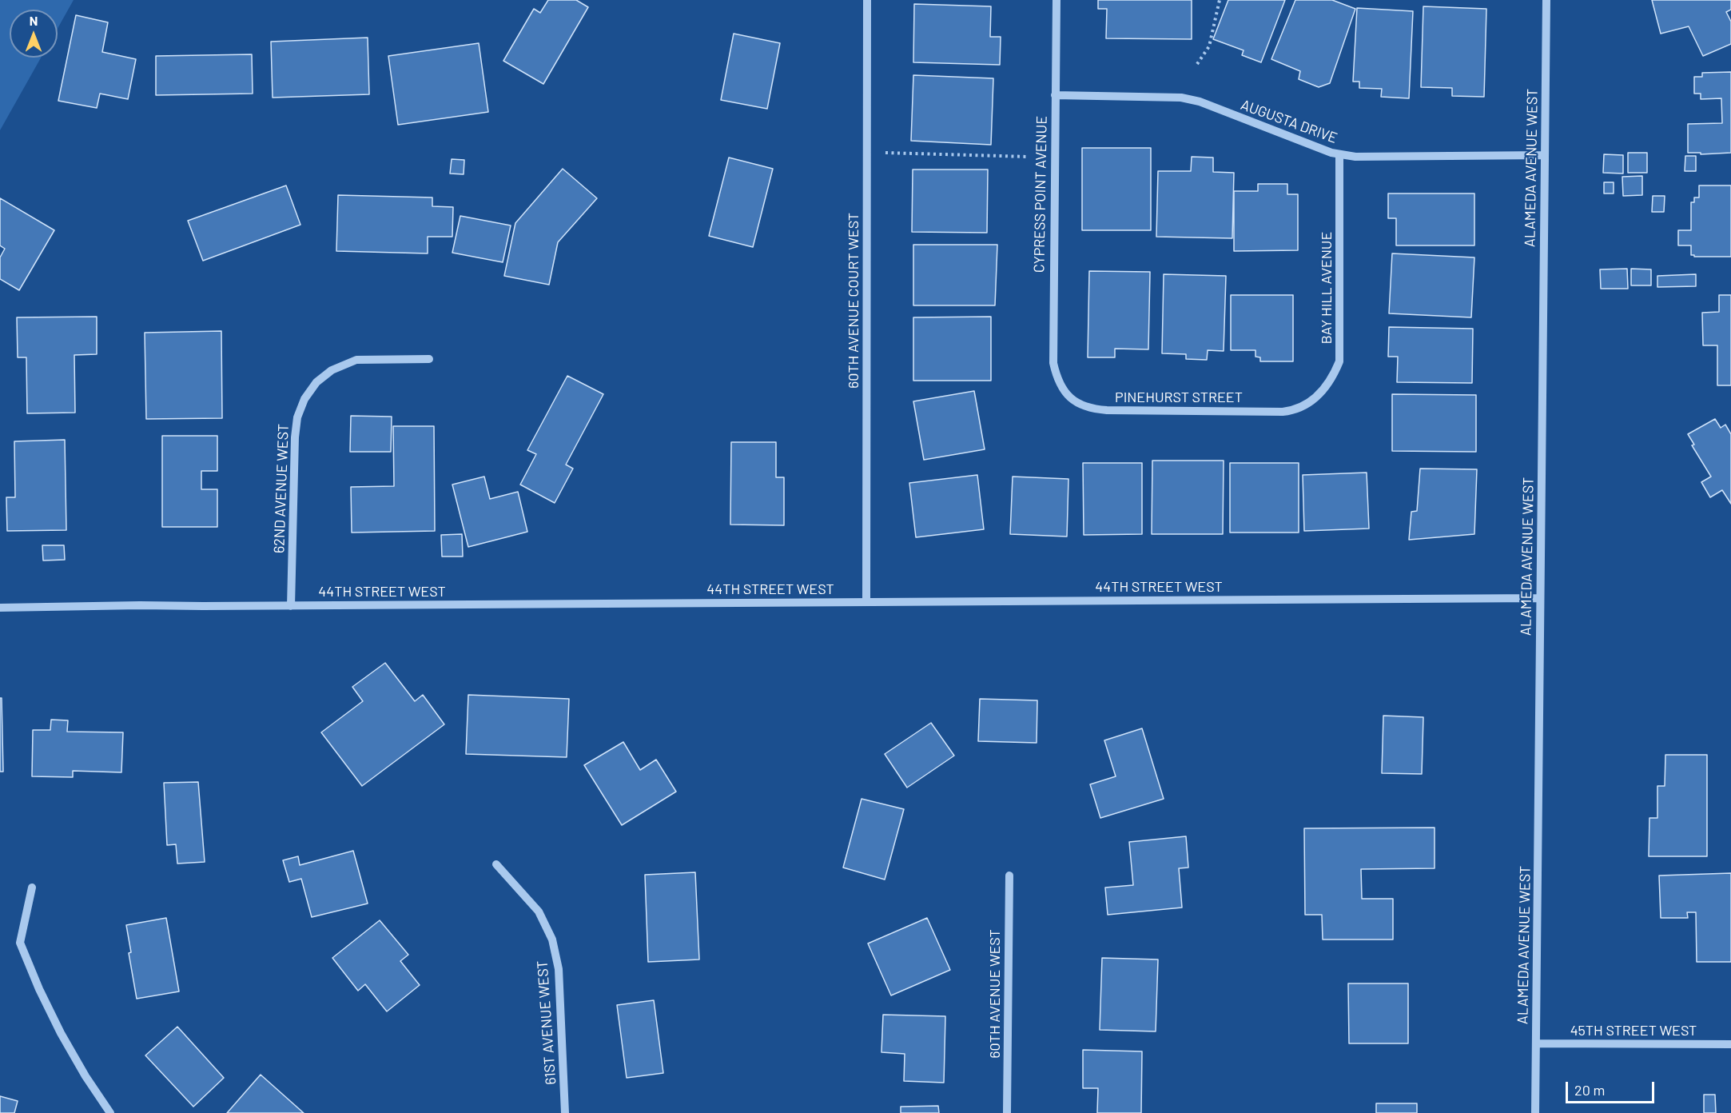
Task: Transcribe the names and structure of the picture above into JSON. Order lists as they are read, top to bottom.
{
  "streets": {
    "street": [
      "AUGUSTA DRIVE",
      "ALAMEDA AVENUE WEST",
      "CYPRESS POINT AVENUE",
      "BAY HILL AVENUE",
      "60TH AVENUE COURT WEST",
      "PINEHURST STREET",
      "62ND AVENUE WEST",
      "44TH STREET WEST",
      "60TH AVENUE WEST",
      "61ST AVENUE WEST",
      "45TH STREET WEST"
    ]
  },
  "crossings": [
    ["AUGUSTA DRIVE", "ALAMEDA AVENUE WEST"],
    ["AUGUSTA DRIVE", "CYPRESS POINT AVENUE"],
    ["AUGUSTA DRIVE", "BAY HILL AVENUE"],
    ["ALAMEDA AVENUE WEST", "44TH STREET WEST"],
    ["ALAMEDA AVENUE WEST", "45TH STREET WEST"],
    ["CYPRESS POINT AVENUE", "PINEHURST STREET"],
    ["BAY HILL AVENUE", "PINEHURST STREET"],
    ["60TH AVENUE COURT WEST", "44TH STREET WEST"],
    ["62ND AVENUE WEST", "44TH STREET WEST"]
  ],
  "scale_bar": "20 m",
  "north": "top"
}
